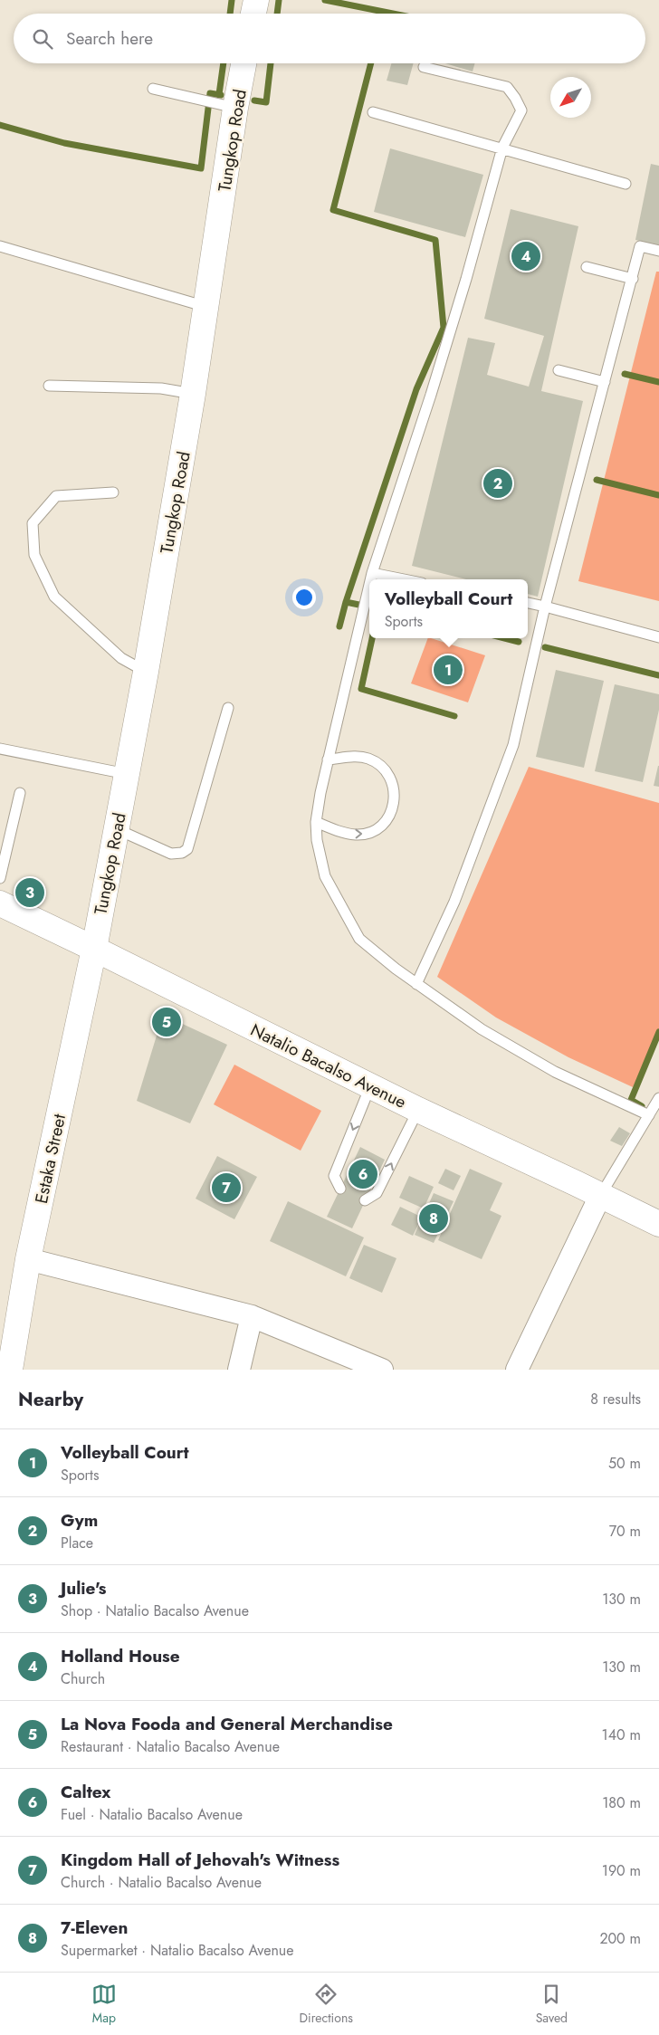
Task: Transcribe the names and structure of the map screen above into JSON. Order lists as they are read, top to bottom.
{
  "streets": {
    "main road": ["Tungkop Road", "Natalio Bacalso Avenue", "Estaka Street"]
  },
  "crossings": [
    ["Tungkop Road", "Natalio Bacalso Avenue"],
    ["Tungkop Road", "Estaka Street"],
    ["Natalio Bacalso Avenue", "Estaka Street"]
  ],
  "north": "bottom left",
  "page": {
    "search": "Search here",
    "pins": [
      "4",
      "2",
      "1",
      "3",
      "5",
      "6",
      "7",
      "8"
    ],
    "popup": ["Volleyball Court", "Sports"],
    "heading": ["Nearby", "8 results"],
    "list": [
      {
        "mark": "1",
        "name": "Volleyball Court",
        "note": "Sports",
        "value": "50 m"
      },
      {
        "mark": "2",
        "name": "Gym",
        "note": "Place",
        "value": "70 m"
      },
      {
        "mark": "3",
        "name": "Julie's",
        "note": "Shop · Natalio Bacalso Avenue",
        "value": "130 m"
      },
      {
        "mark": "4",
        "name": "Holland House",
        "note": "Church",
        "value": "130 m"
      },
      {
        "mark": "5",
        "name": "La Nova Fooda and General Merchandise",
        "note": "Restaurant · Natalio Bacalso Avenue",
        "value": "140 m"
      },
      {
        "mark": "6",
        "name": "Caltex",
        "note": "Fuel · Natalio Bacalso Avenue",
        "value": "180 m"
      },
      {
        "mark": "7",
        "name": "Kingdom Hall of Jehovah's Witness",
        "note": "Church · Natalio Bacalso Avenue",
        "value": "190 m"
      },
      {
        "mark": "8",
        "name": "7-Eleven",
        "note": "Supermarket · Natalio Bacalso Avenue",
        "value": "200 m"
      }
    ],
    "nav": ["Map", "Directions", "Saved"]
  }
}
